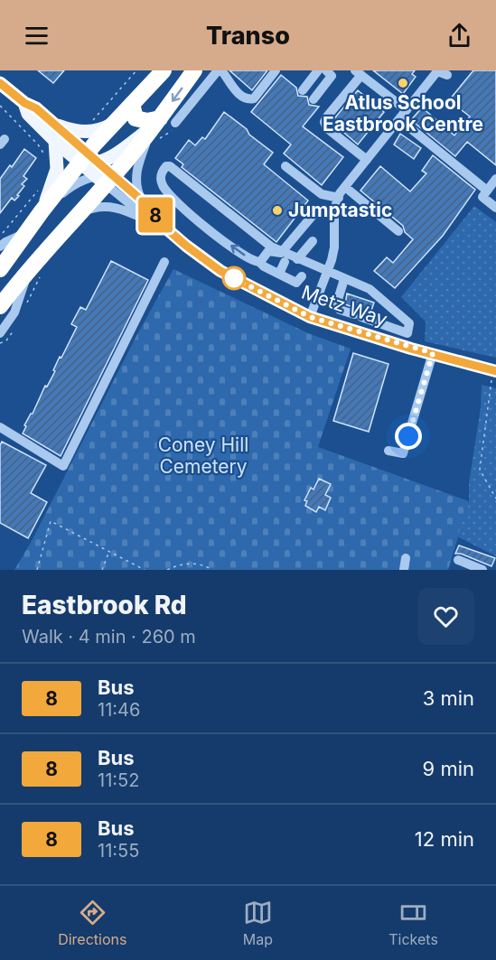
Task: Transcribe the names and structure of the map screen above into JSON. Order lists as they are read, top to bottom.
{
  "streets": {
    "main road": ["Metz Way"]
  },
  "parks": ["Coney Hill Cemetery"],
  "places": ["Atlus School Eastbrook Centre", "Jumptastic"],
  "lines": ["bus line 8"],
  "page": {
    "header": "Transo",
    "on_map": "8",
    "heading": ["Eastbrook Rd", "Walk · 4 min · 260 m"],
    "list": [
      {
        "mark": "8",
        "name": "Bus",
        "note": "11:46",
        "value": "3 min"
      },
      {
        "mark": "8",
        "name": "Bus",
        "note": "11:52",
        "value": "9 min"
      },
      {
        "mark": "8",
        "name": "Bus",
        "note": "11:55",
        "value": "12 min"
      }
    ],
    "tabs": ["Directions", "Map", "Tickets"]
  }
}
